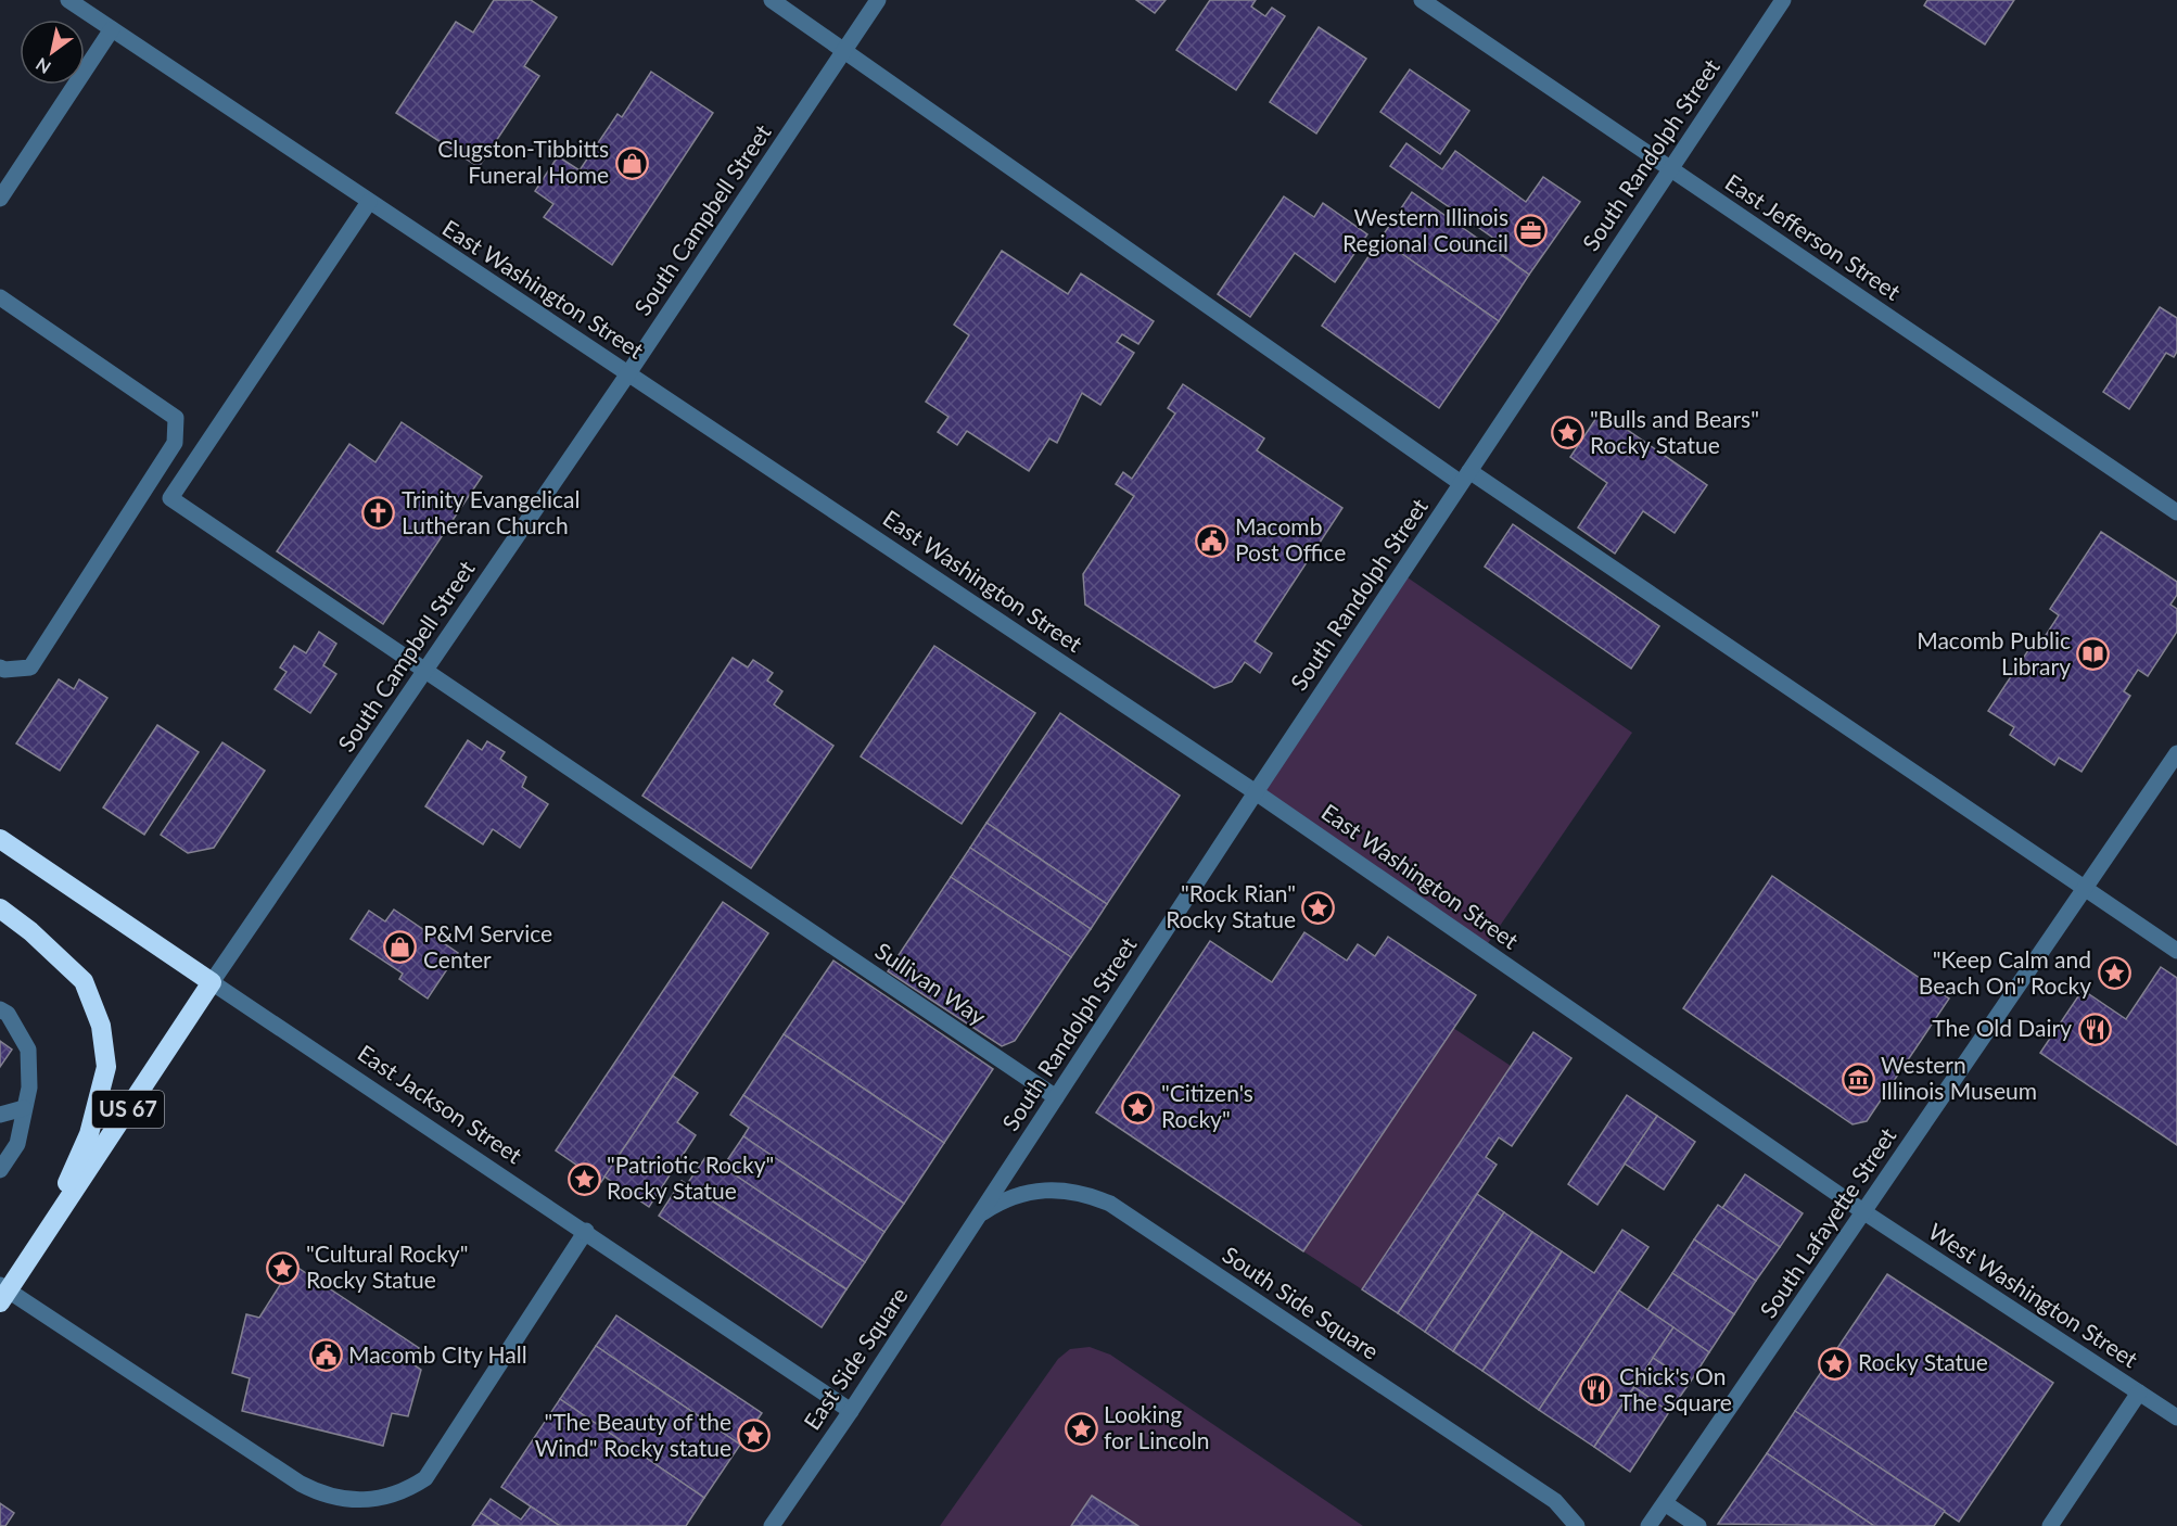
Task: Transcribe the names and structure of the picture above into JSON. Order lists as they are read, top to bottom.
{
  "streets": {
    "highway": ["East Jackson Street", "US 67"],
    "street": [
      "South Randolph Street",
      "South Campbell Street",
      "East Jefferson Street",
      "East Washington Street",
      "Sullivan Way",
      "South Lafayette Street",
      "West Washington Street",
      "South Side Square",
      "East Side Square"
    ]
  },
  "crossings": [
    ["South Randolph Street", "East Jefferson Street"],
    ["South Randolph Street", "East Washington Street"],
    ["South Randolph Street", "Sullivan Way"],
    ["South Randolph Street", "South Side Square"],
    ["South Randolph Street", "East Side Square"],
    ["South Campbell Street", "East Washington Street"],
    ["South Campbell Street", "Sullivan Way"],
    ["South Campbell Street", "East Jackson Street"],
    ["South Campbell Street", "US 67"],
    ["East Washington Street", "Sullivan Way"],
    ["East Washington Street", "South Lafayette Street"],
    ["East Washington Street", "West Washington Street"],
    ["East Jackson Street", "US 67"],
    ["East Jackson Street", "East Side Square"],
    ["South Lafayette Street", "West Washington Street"],
    ["South Side Square", "East Side Square"]
  ],
  "places": {
    "shop": ["Clugston-Tibbitts Funeral Home", "P&M Service Center"],
    "office": ["Western Illinois Regional Council"],
    "place": [
      "\"Bulls and Bears\" Rocky Statue",
      "\"Rock Rian\" Rocky Statue",
      "\"Keep Calm and Beach On\" Rocky",
      "\"Citizen's Rocky\"",
      "\"Patriotic Rocky\" Rocky Statue",
      "\"Cultural Rocky\" Rocky Statue",
      "Rocky Statue",
      "Looking for Lincoln",
      "\"The Beauty of the Wind\" Rocky statue"
    ],
    "church": ["Trinity Evangelical Lutheran Church"],
    "public building": ["Macomb Post Office", "Macomb CIty Hall"],
    "library": ["Macomb Public Library"],
    "restaurant": ["The Old Dairy", "Chick's On The Square"],
    "museum": ["Western Illinois Museum"]
  },
  "north": "bottom left"
}
